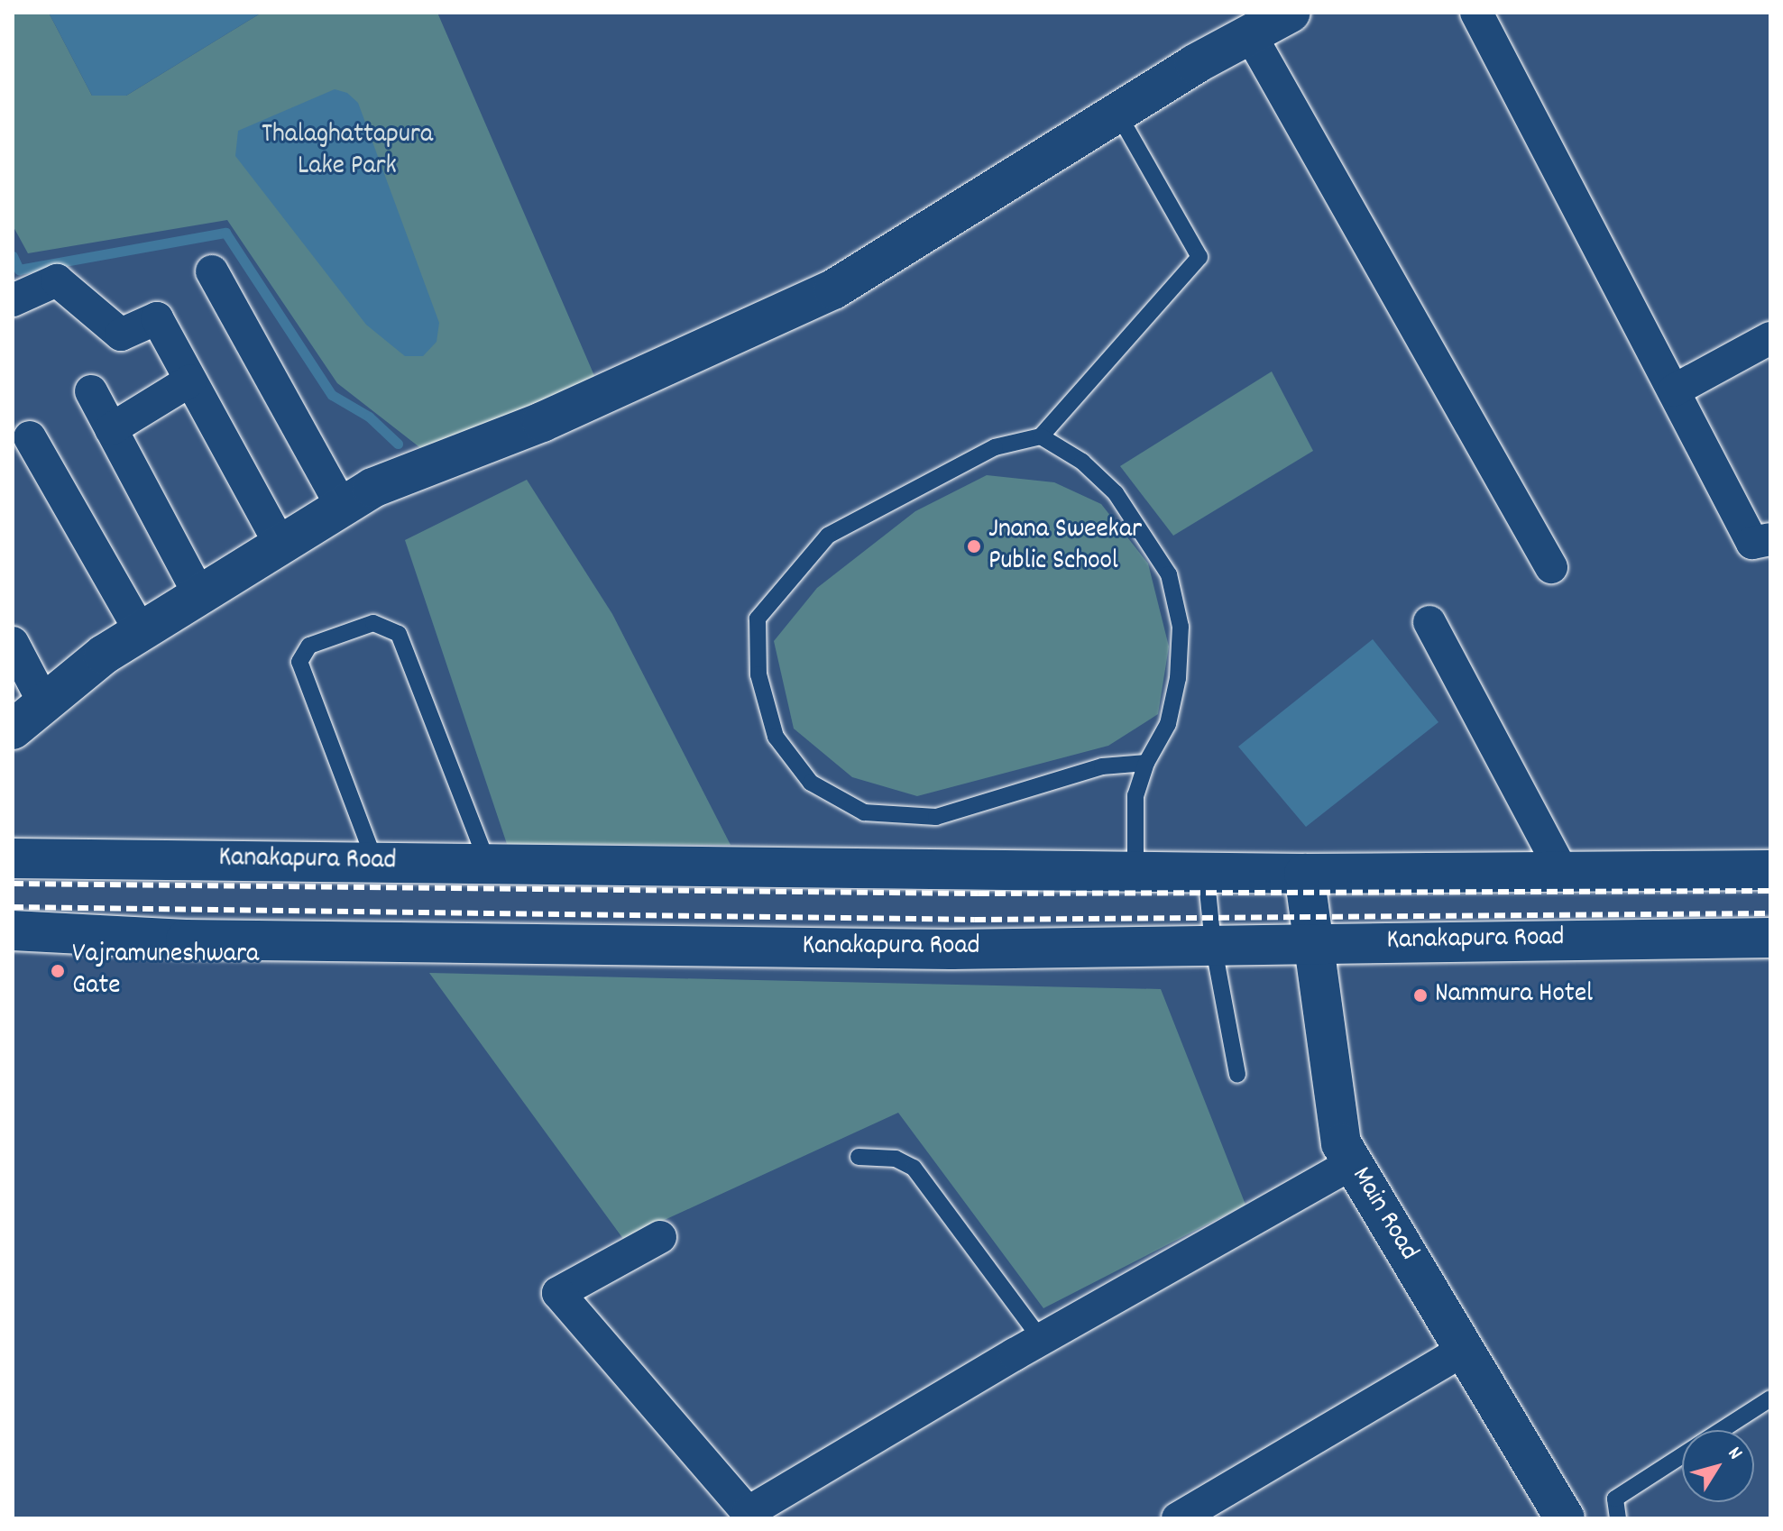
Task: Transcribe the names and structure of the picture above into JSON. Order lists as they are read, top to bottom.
{
  "streets": {
    "main road": ["Kanakapura Road", "Main Road"]
  },
  "crossings": [
    ["Kanakapura Road", "Main Road"]
  ],
  "parks": ["Thalaghattapura Lake Park"],
  "places": ["Jnana Sweekar Public School", "Vajramuneshwara Gate", "Nammura Hotel"],
  "north": "top right"
}
